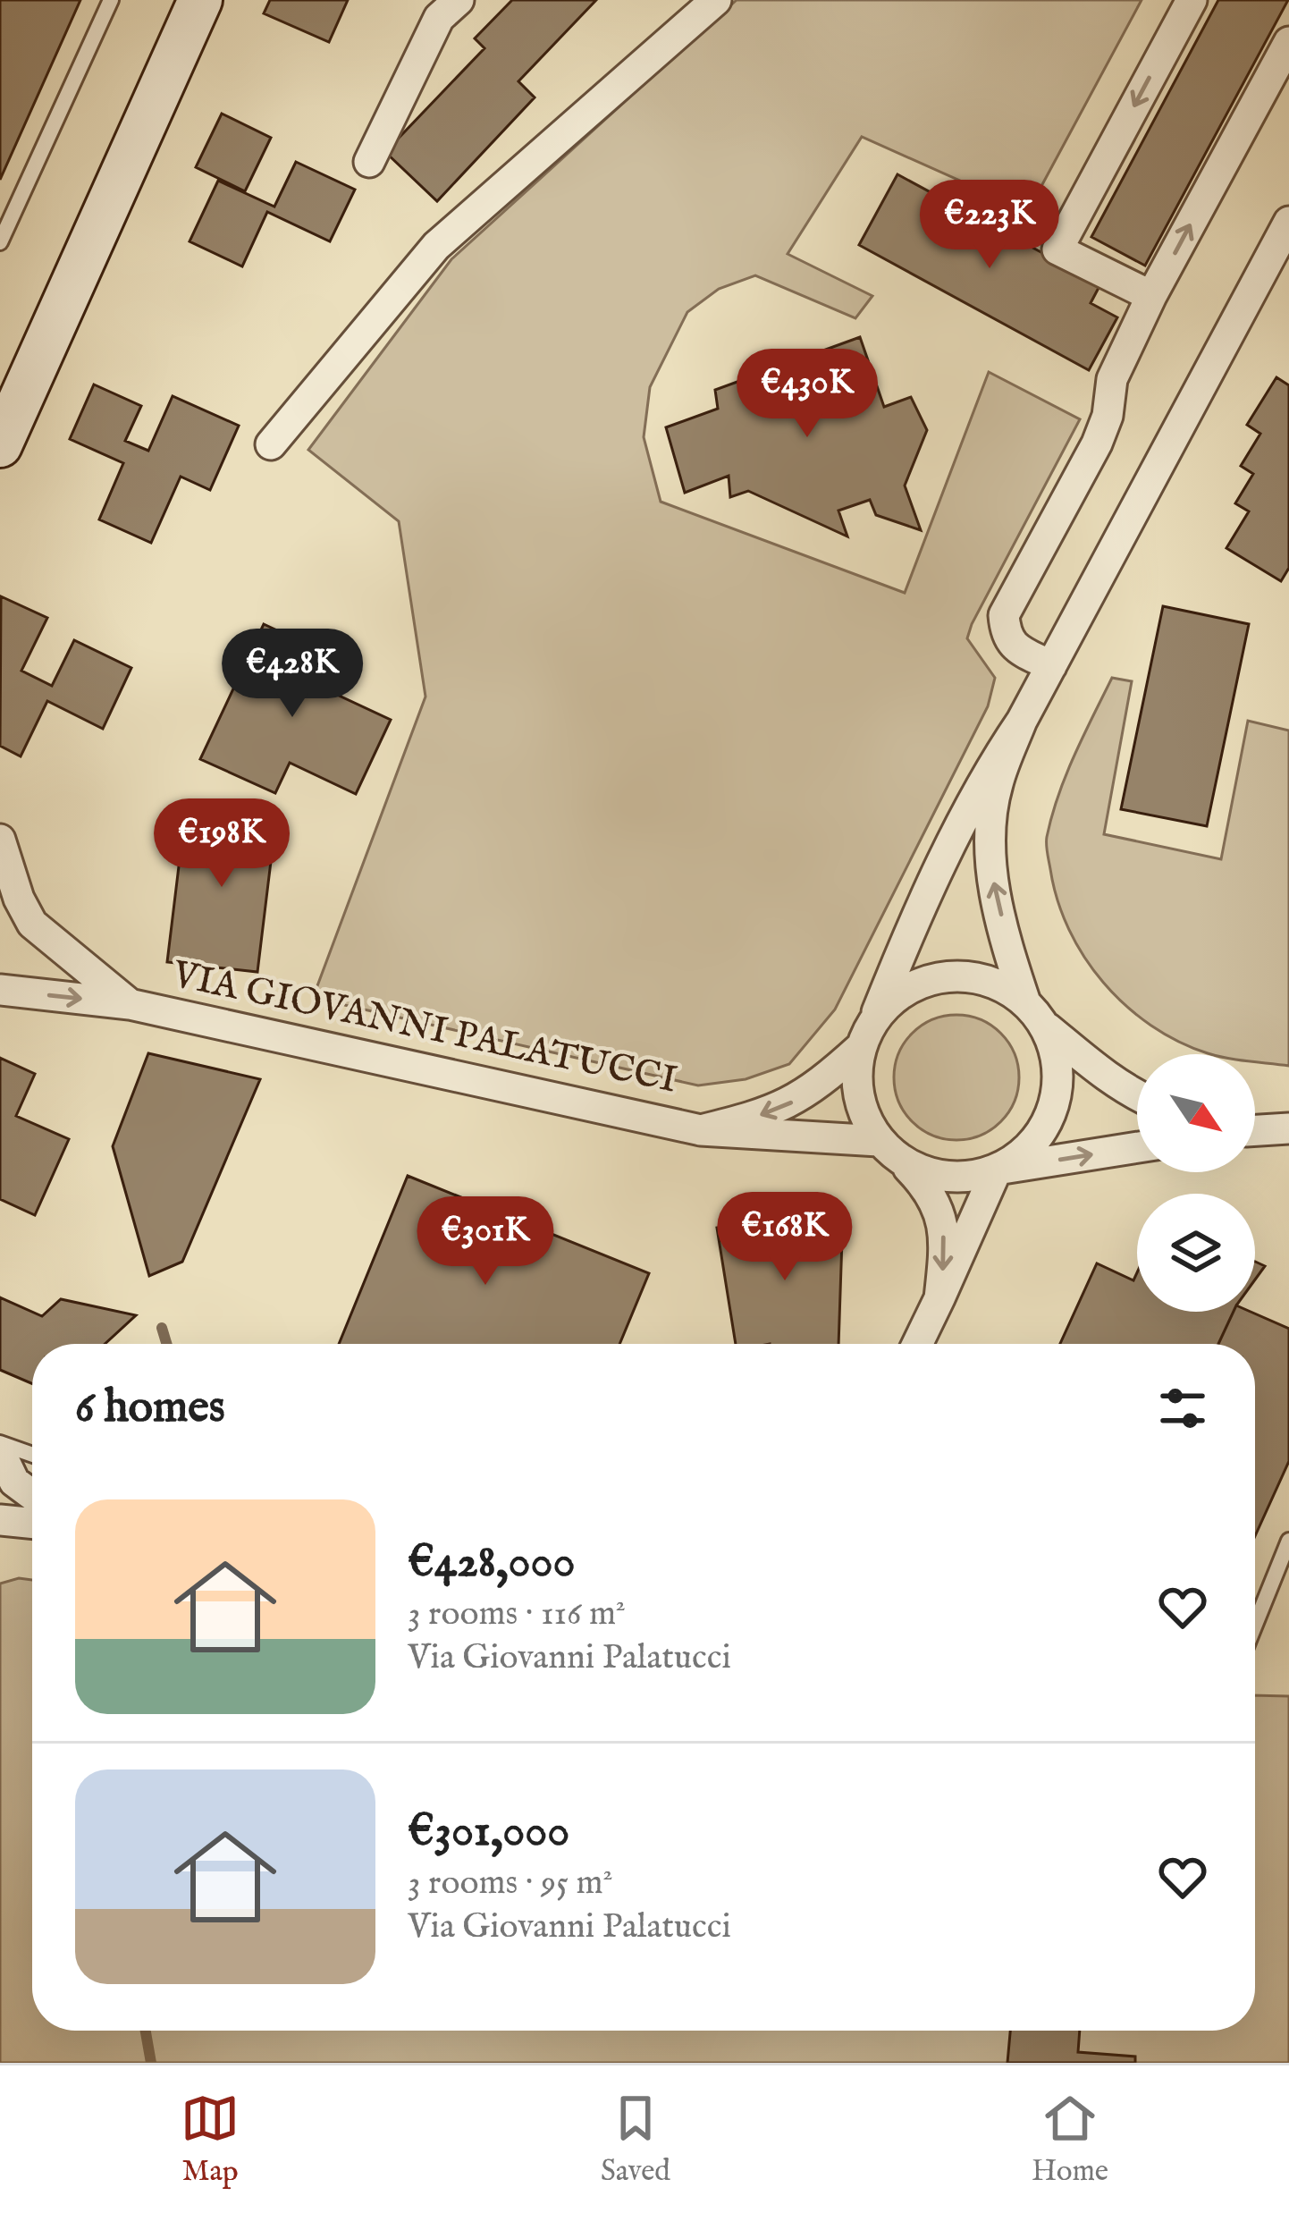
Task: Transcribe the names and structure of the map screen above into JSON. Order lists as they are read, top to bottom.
{
  "streets": {
    "street": ["VIA GIOVANNI PALATUCCI"]
  },
  "north": "bottom right",
  "page": {
    "price": [
      "€223K",
      "€430K",
      "€428K",
      "€198K",
      "€168K",
      "€301K"
    ],
    "heading": "6 homes",
    "list": [
      {
        "name": "€428,000",
        "note": "3 rooms · 116 m² · Via Giovanni Palatucci"
      },
      {
        "name": "€301,000",
        "note": "3 rooms · 95 m² · Via Giovanni Palatucci"
      }
    ],
    "tabs": ["Map", "Saved", "Home"]
  }
}
